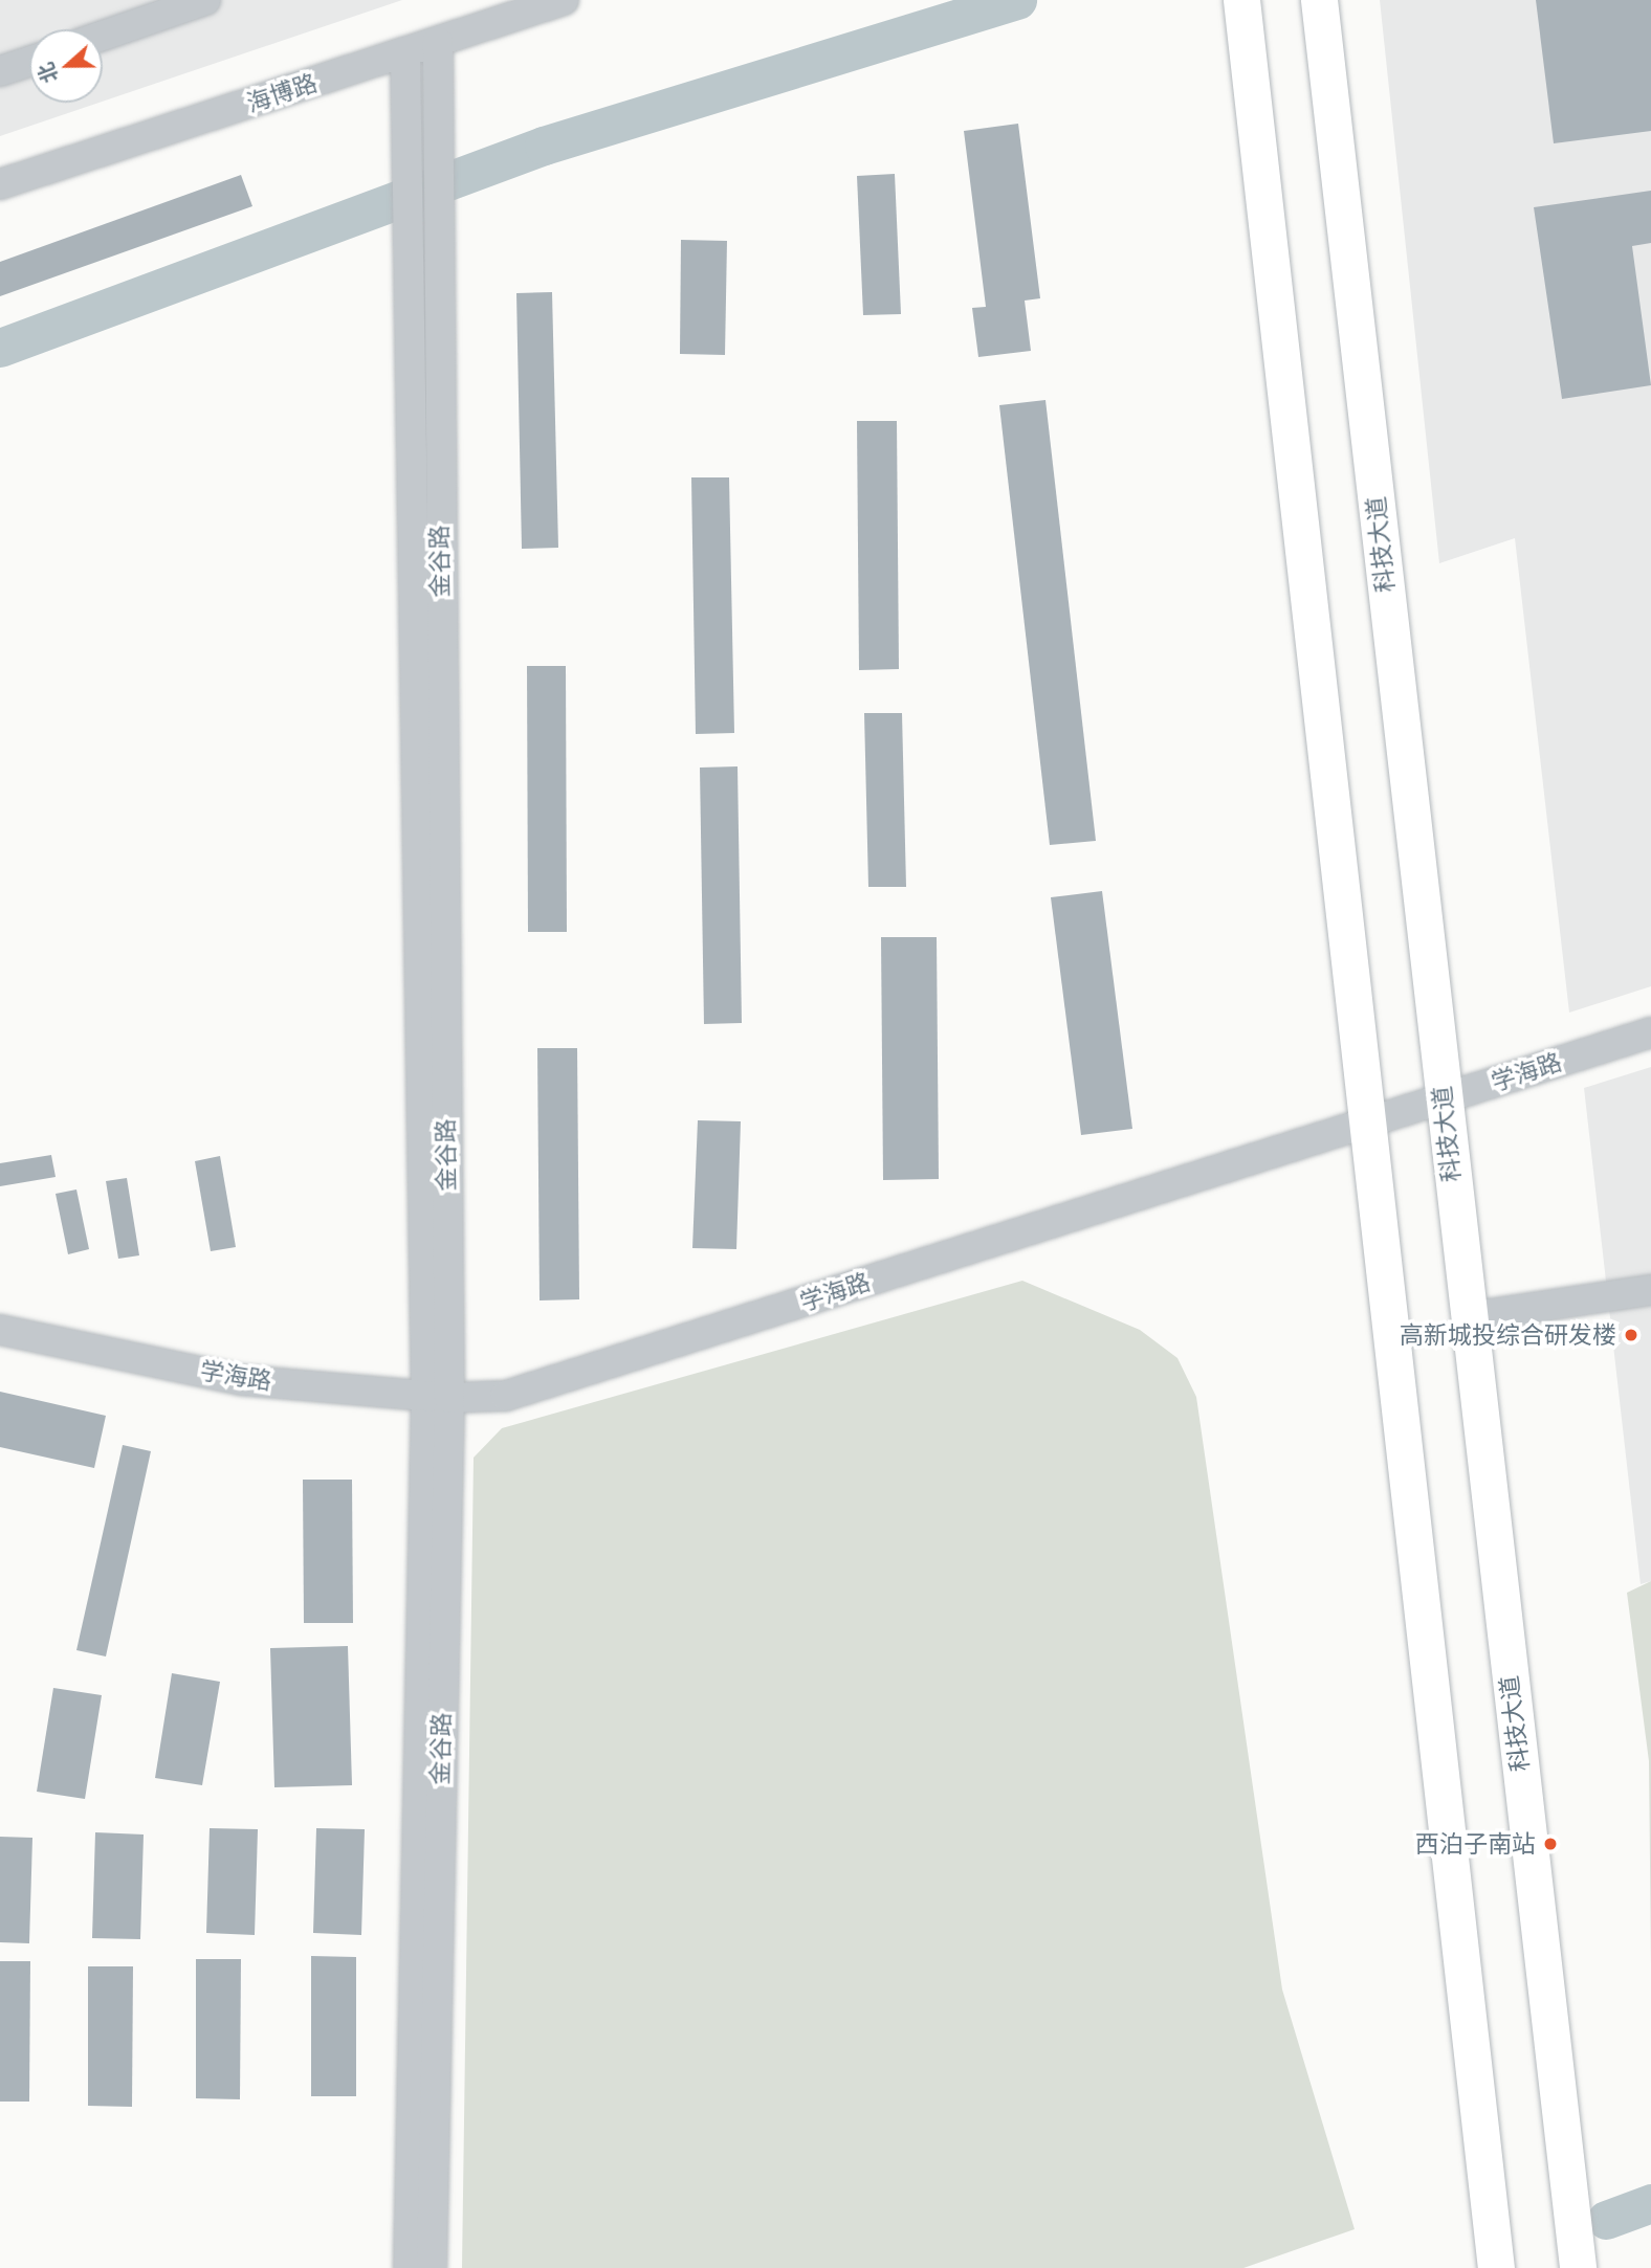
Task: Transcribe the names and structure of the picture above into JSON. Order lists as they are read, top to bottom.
{
  "streets": {
    "main road": ["科技大道"],
    "street": ["海博路", "金谷路", "学海路"]
  },
  "crossings": [
    ["海博路", "金谷路"],
    ["科技大道", "学海路"],
    ["金谷路", "学海路"]
  ],
  "places": ["高新城投综合研发楼", "西泊子南站"],
  "north": "left"
}
